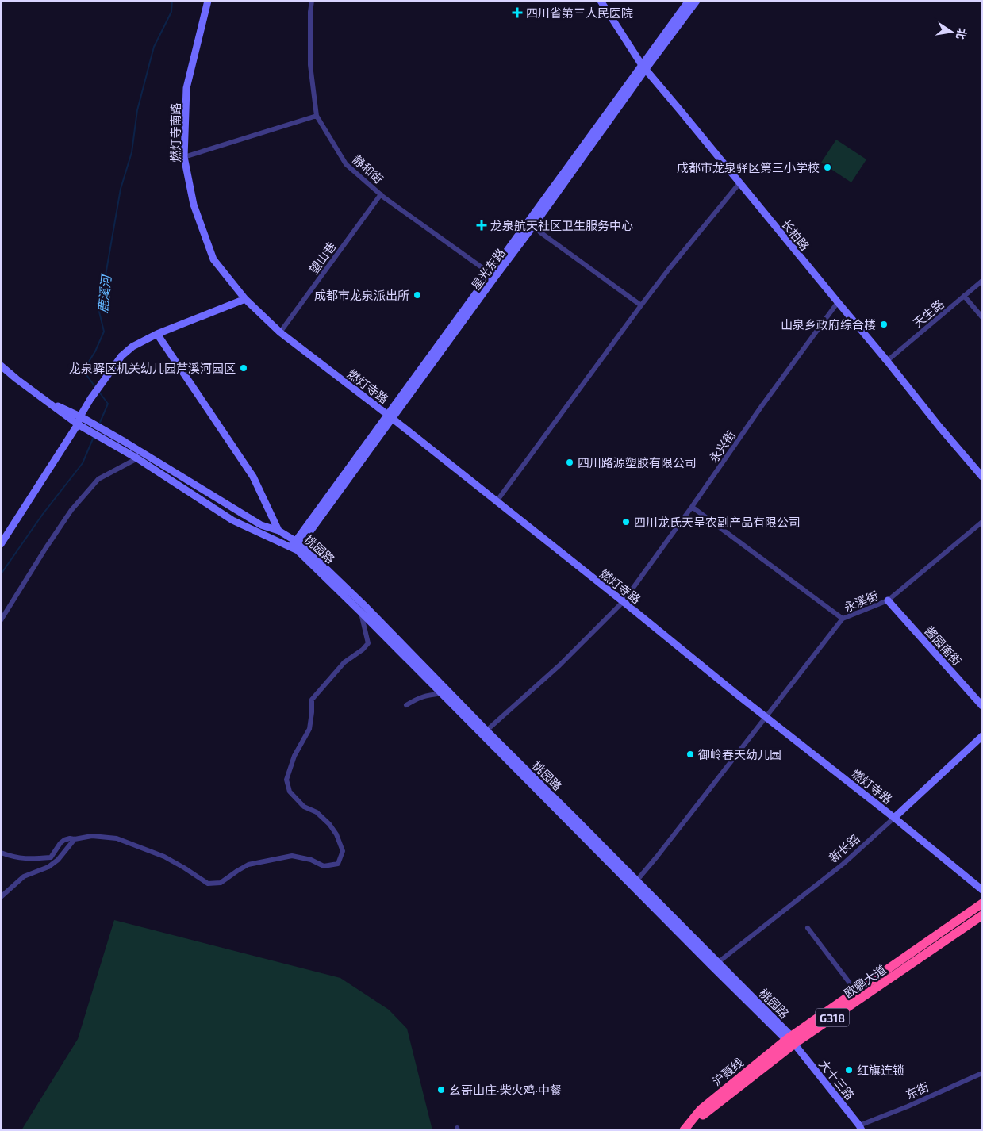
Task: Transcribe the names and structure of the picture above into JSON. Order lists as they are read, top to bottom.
{
  "streets": {
    "highway": ["欧鹏大道", "G318", "沪聂线"],
    "street": [
      "燃灯寺南路",
      "静和街",
      "长柏路",
      "望山巷",
      "星光东路",
      "天生路",
      "燃灯寺路",
      "永兴街",
      "桃园路",
      "永溪街",
      "酱园南街",
      "新长路",
      "大十三路",
      "东街"
    ]
  },
  "crossings": [
    ["燃灯寺南路", "燃灯寺路"],
    ["静和街", "望山巷"],
    ["静和街", "星光东路"],
    ["长柏路", "星光东路"],
    ["长柏路", "天生路"],
    ["长柏路", "永兴街"],
    ["望山巷", "燃灯寺路"],
    ["星光东路", "燃灯寺路"],
    ["星光东路", "桃园路"],
    ["燃灯寺路", "永兴街"],
    ["燃灯寺路", "永溪街"],
    ["燃灯寺路", "新长路"],
    ["永兴街", "桃园路"],
    ["桃园路", "永溪街"],
    ["桃园路", "新长路"],
    ["桃园路", "欧鹏大道"],
    ["桃园路", "沪聂线"],
    ["桃园路", "大十三路"],
    ["永溪街", "酱园南街"],
    ["欧鹏大道", "沪聂线"],
    ["欧鹏大道", "大十三路"],
    ["沪聂线", "大十三路"],
    ["大十三路", "东街"]
  ],
  "water": ["鹿溪河"],
  "places": {
    "health": ["四川省第三人民医院", "龙泉航天社区卫生服务中心"],
    "other": [
      "成都市龙泉驿区第三小学校",
      "成都市龙泉派出所",
      "山泉乡政府综合楼",
      "龙泉驿区机关幼儿园芦溪河园区",
      "四川路源塑胶有限公司",
      "四川龙氏天呈农副产品有限公司",
      "御岭春天幼儿园",
      "红旗连锁",
      "幺哥山庄·柴火鸡·中餐"
    ]
  },
  "north": "right"
}
